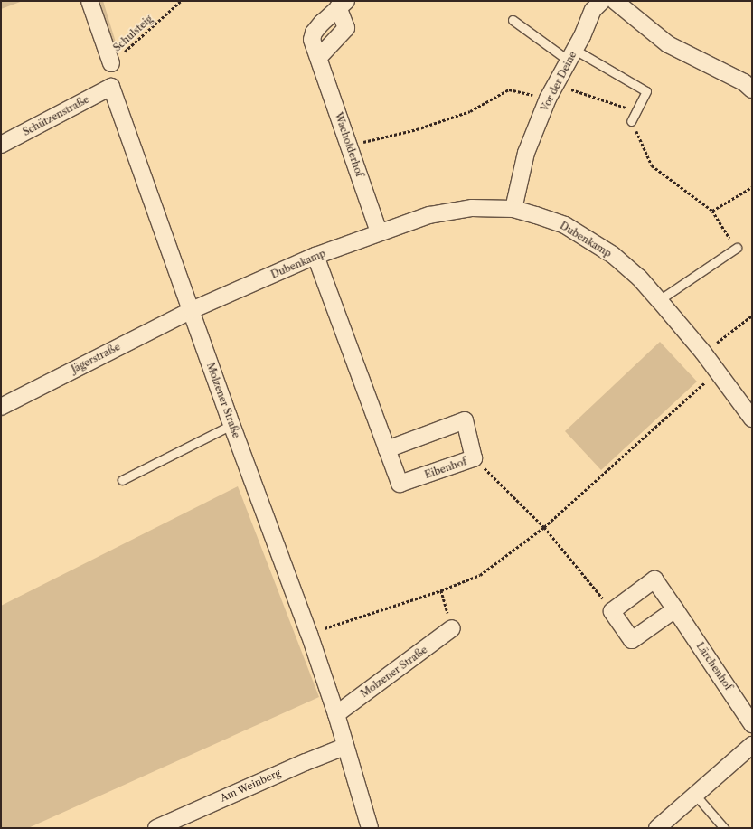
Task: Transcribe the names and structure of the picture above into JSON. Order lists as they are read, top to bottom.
{
  "streets": {
    "street": [
      "Vor der Deine",
      "Schützenstraße",
      "Wacholderhof",
      "Dubenkamp",
      "Jägerstraße",
      "Molzener Straße",
      "Eibenhof",
      "Lärchenhof",
      "Am Weinberg"
    ],
    "path": ["Schulsteig"]
  },
  "crossings": [
    ["Vor der Deine", "Dubenkamp"],
    ["Schützenstraße", "Molzener Straße"],
    ["Wacholderhof", "Dubenkamp"],
    ["Dubenkamp", "Jägerstraße"],
    ["Dubenkamp", "Molzener Straße"],
    ["Dubenkamp", "Eibenhof"],
    ["Jägerstraße", "Molzener Straße"],
    ["Molzener Straße", "Am Weinberg"]
  ]
}
